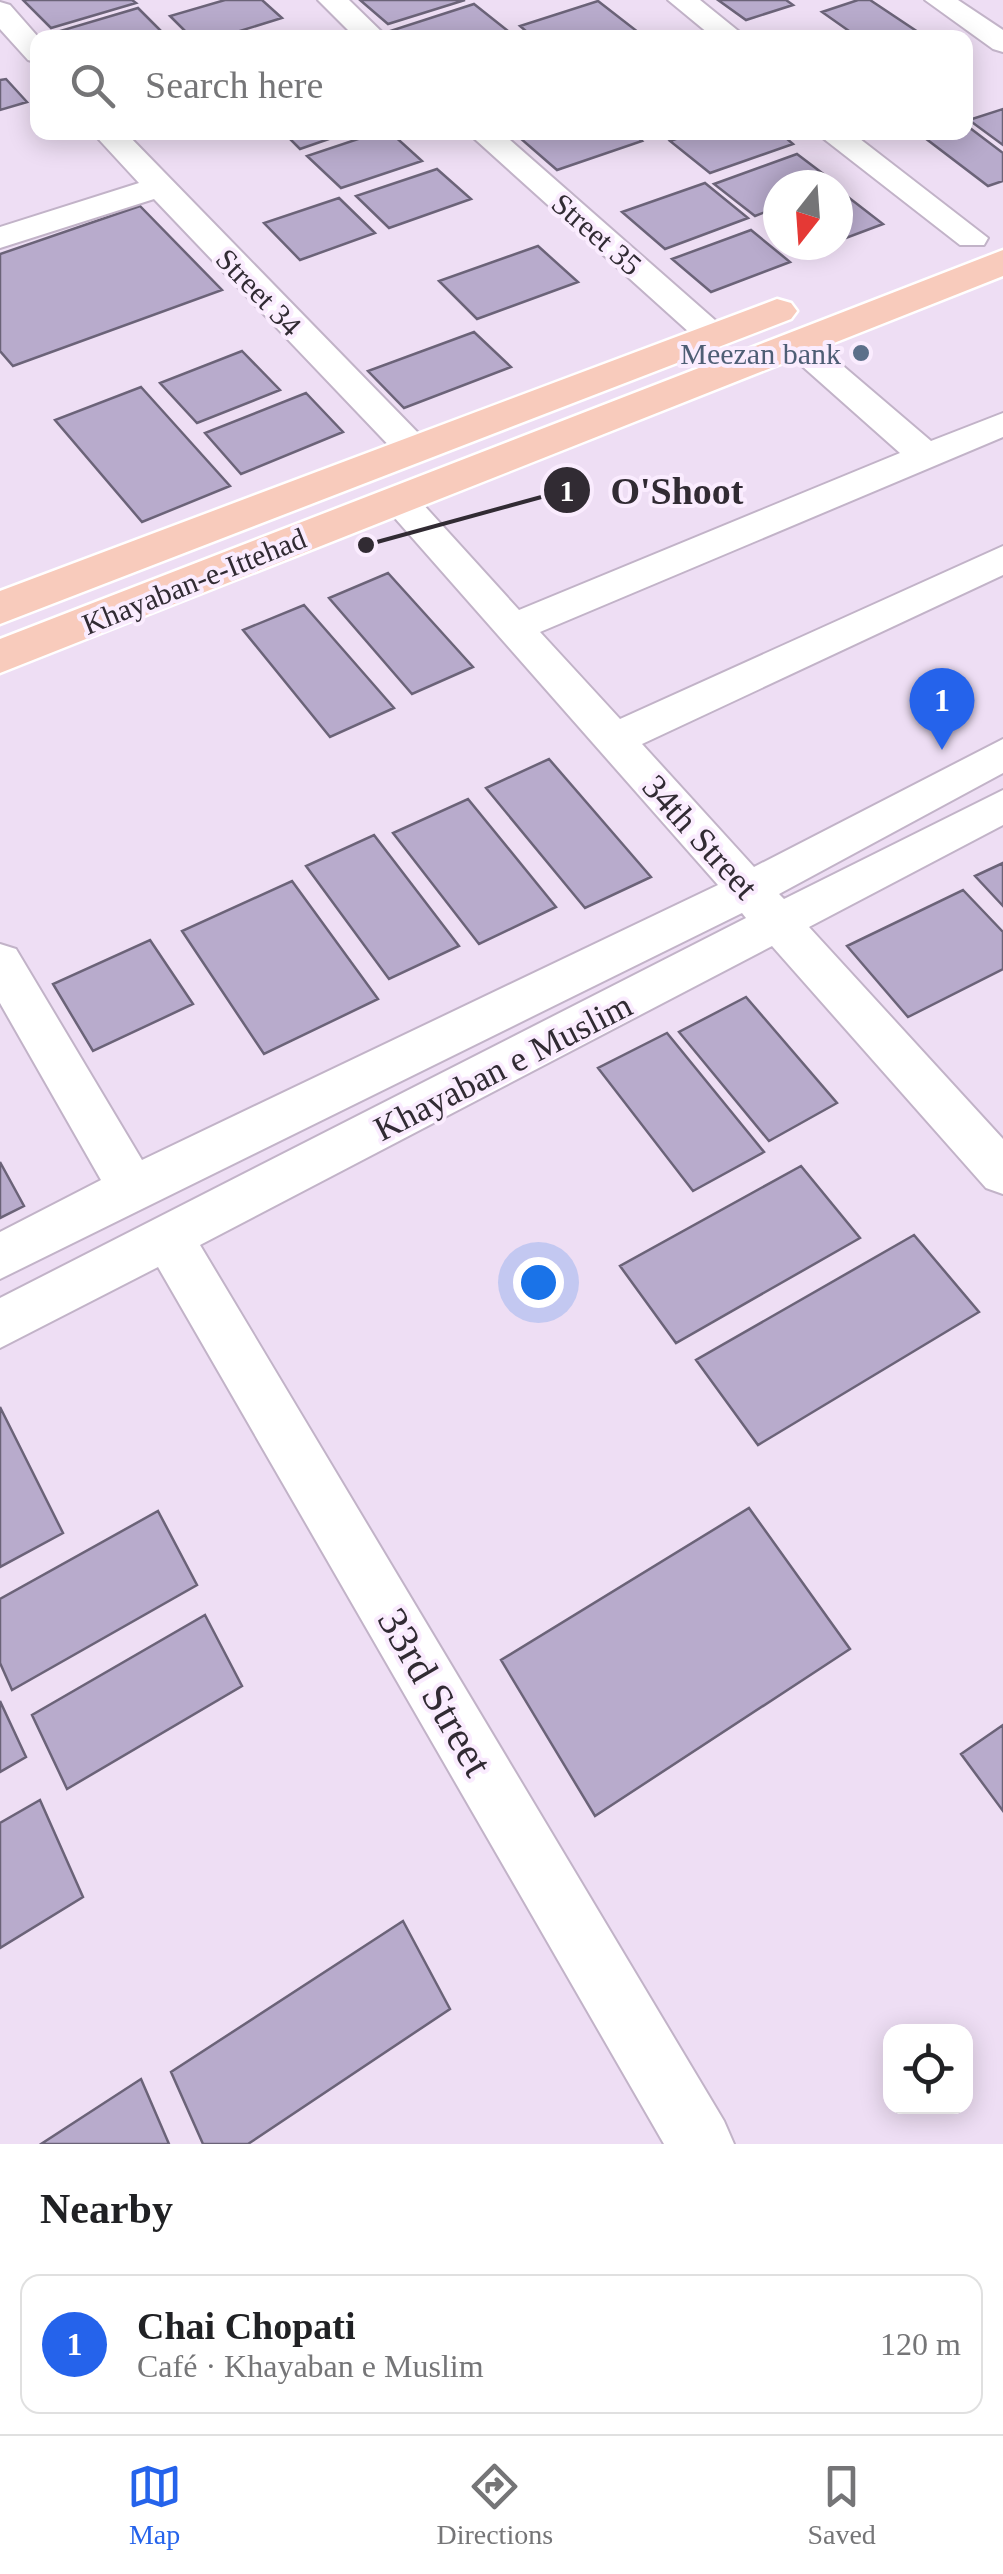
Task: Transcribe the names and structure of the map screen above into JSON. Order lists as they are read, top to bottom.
{
  "streets": {
    "main road": ["Khayaban-e-Ittehad"],
    "street": [
      "Street 35",
      "Street 34",
      "34th Street",
      "Khayaban e Muslim",
      "33rd Street"
    ]
  },
  "crossings": [
    ["Street 35", "Khayaban-e-Ittehad"],
    ["Street 34", "Khayaban-e-Ittehad"],
    ["Khayaban-e-Ittehad", "34th Street"],
    ["34th Street", "Khayaban e Muslim"],
    ["Khayaban e Muslim", "33rd Street"]
  ],
  "places": ["Meezan bank", "O'Shoot"],
  "north": "bottom",
  "page": {
    "search": "Search here",
    "pins": "1",
    "heading": "Nearby",
    "list": [
      {
        "mark": "1",
        "name": "Chai Chopati",
        "note": "Café · Khayaban e Muslim",
        "value": "120 m"
      }
    ],
    "nav": ["Map", "Directions", "Saved"]
  }
}
